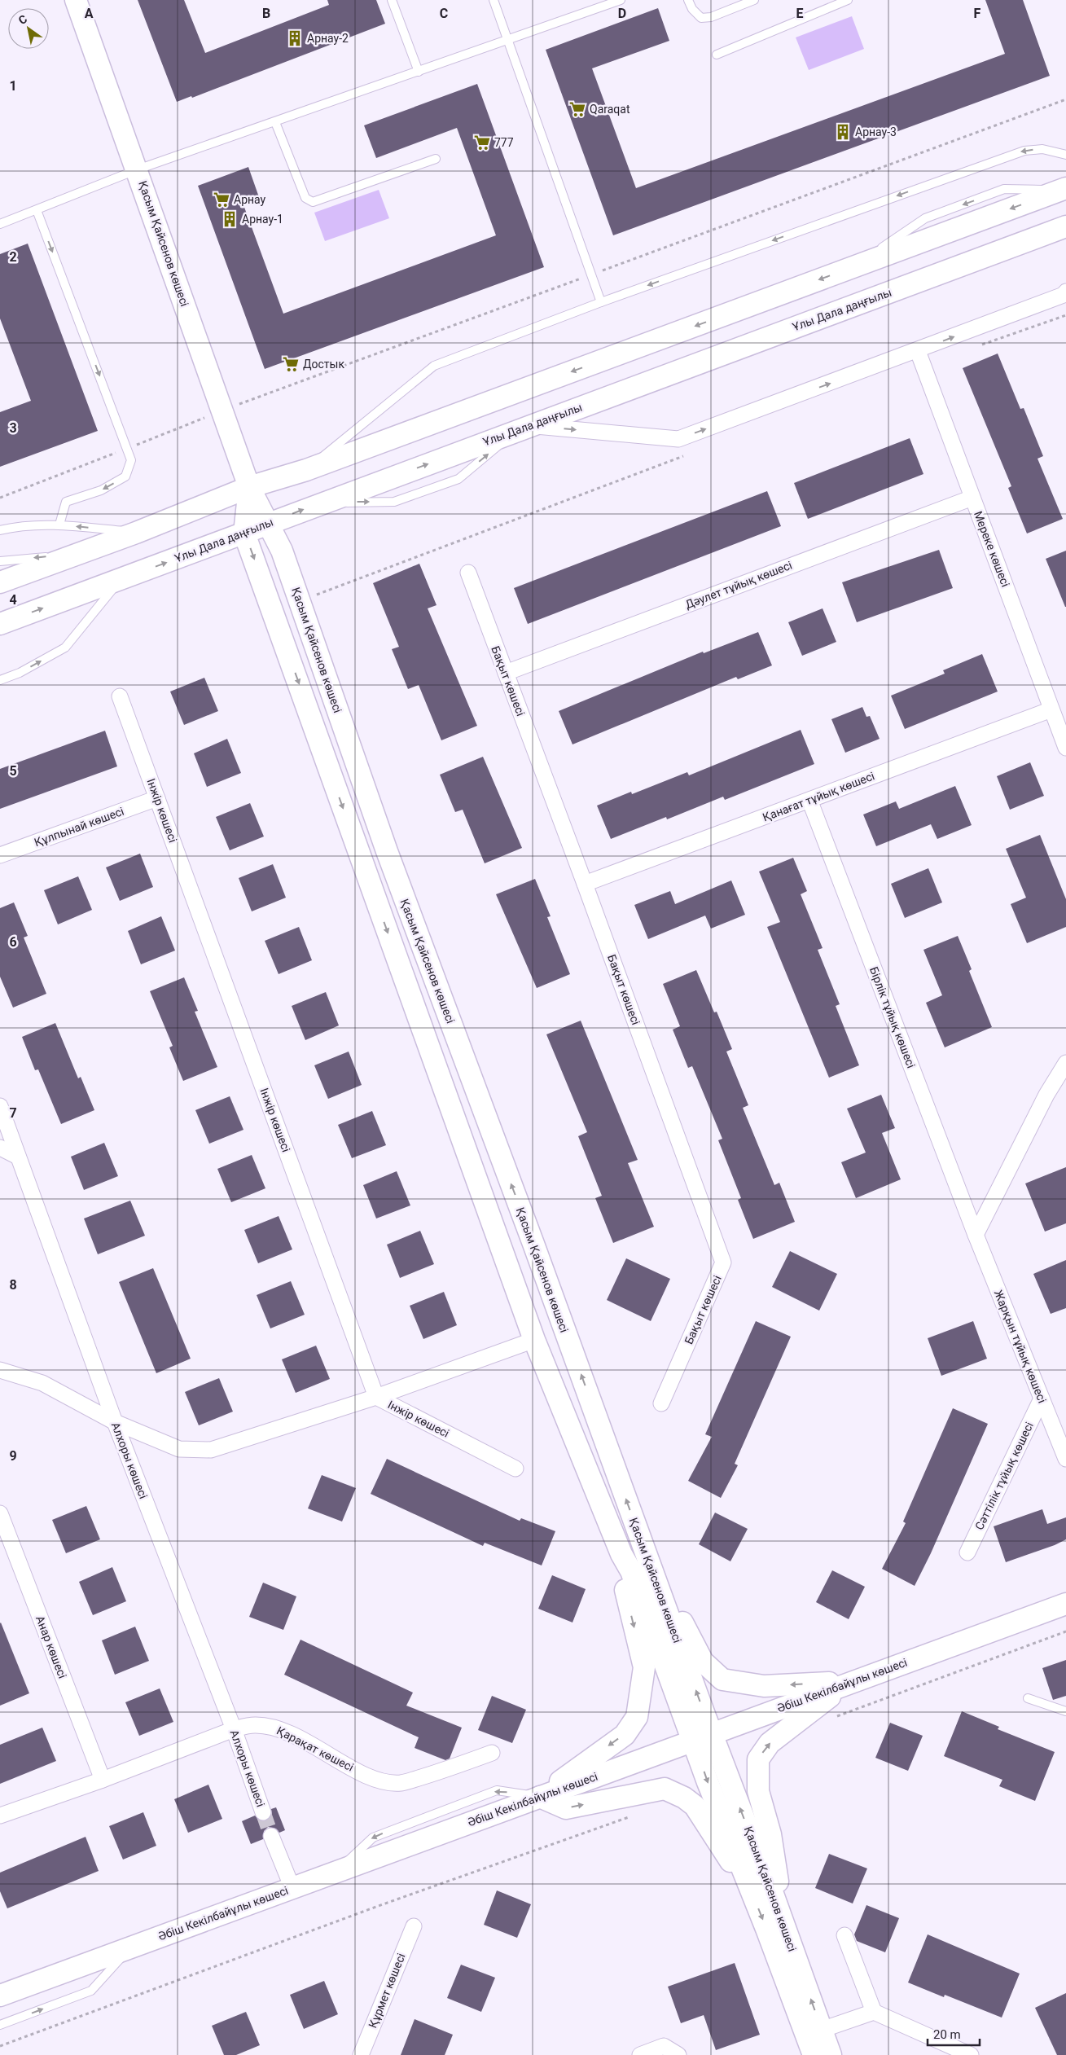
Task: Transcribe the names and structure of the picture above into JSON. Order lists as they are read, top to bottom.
{
  "streets": {
    "street": [
      "Қасым Қайсенов көшесі",
      "Ұлы Дала даңғылы",
      "Мереке көшесі",
      "Дәулет тұйық көшесі",
      "Бақыт көшесі",
      "Қанағат тұйық көшесі",
      "Інжір көшесі",
      "Құлпынай көшесі",
      "Бірлік тұйық көшесі",
      "Жарқын тұйық көшесі",
      "Алхоры көшесі",
      "Сәттілік тұйық көшесі",
      "Анар көшесі",
      "Әбіш Кекілбайұлы көшесі",
      "Қарақат көшесі",
      "Құрмет көшесі"
    ]
  },
  "crossings": [
    ["Қасым Қайсенов көшесі", "Ұлы Дала даңғылы"],
    ["Қасым Қайсенов көшесі", "Әбіш Кекілбайұлы көшесі"],
    ["Мереке көшесі", "Дәулет тұйық көшесі"],
    ["Мереке көшесі", "Қанағат тұйық көшесі"],
    ["Дәулет тұйық көшесі", "Бақыт көшесі"],
    ["Бақыт көшесі", "Қанағат тұйық көшесі"],
    ["Қанағат тұйық көшесі", "Бірлік тұйық көшесі"],
    ["Інжір көшесі", "Құлпынай көшесі"],
    ["Бірлік тұйық көшесі", "Жарқын тұйық көшесі"],
    ["Жарқын тұйық көшесі", "Сәттілік тұйық көшесі"],
    ["Алхоры көшесі", "Қарақат көшесі"],
    ["Анар көшесі", "Қарақат көшесі"]
  ],
  "places": {
    "building": ["Арнау-2", "Арнау-3", "Арнау-1"],
    "supermarket": [
      "Qaraqat",
      "777",
      "Арнау",
      "Достык"
    ]
  },
  "scale_bar": "20 m",
  "north": "top left",
  "grid": {
    "columns": [
      "A",
      "B",
      "C",
      "D",
      "E",
      "F"
    ],
    "rows": [
      "1",
      "2",
      "3",
      "4",
      "5",
      "6",
      "7",
      "8",
      "9"
    ]
  }
}
